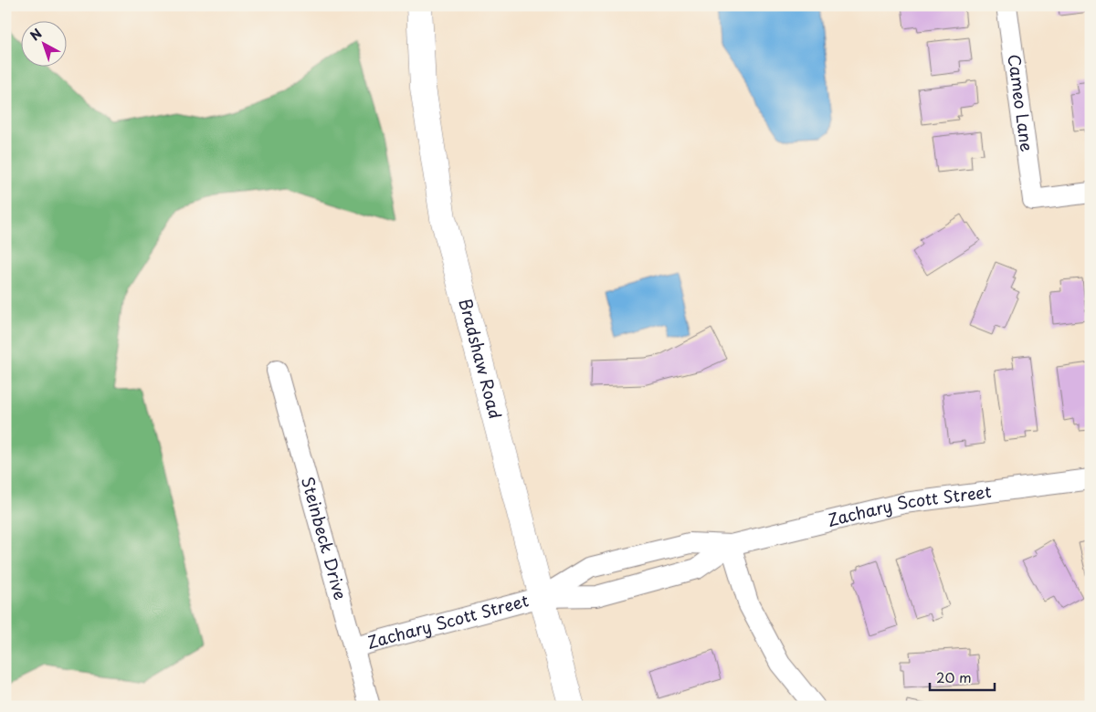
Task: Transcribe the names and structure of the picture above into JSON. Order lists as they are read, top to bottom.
{
  "streets": {
    "street": [
      "Cameo Lane",
      "Bradshaw Road",
      "Zachary Scott Street",
      "Steinbeck Drive"
    ]
  },
  "crossings": [
    ["Bradshaw Road", "Zachary Scott Street"],
    ["Zachary Scott Street", "Steinbeck Drive"]
  ],
  "scale_bar": "20 m",
  "north": "top left"
}
